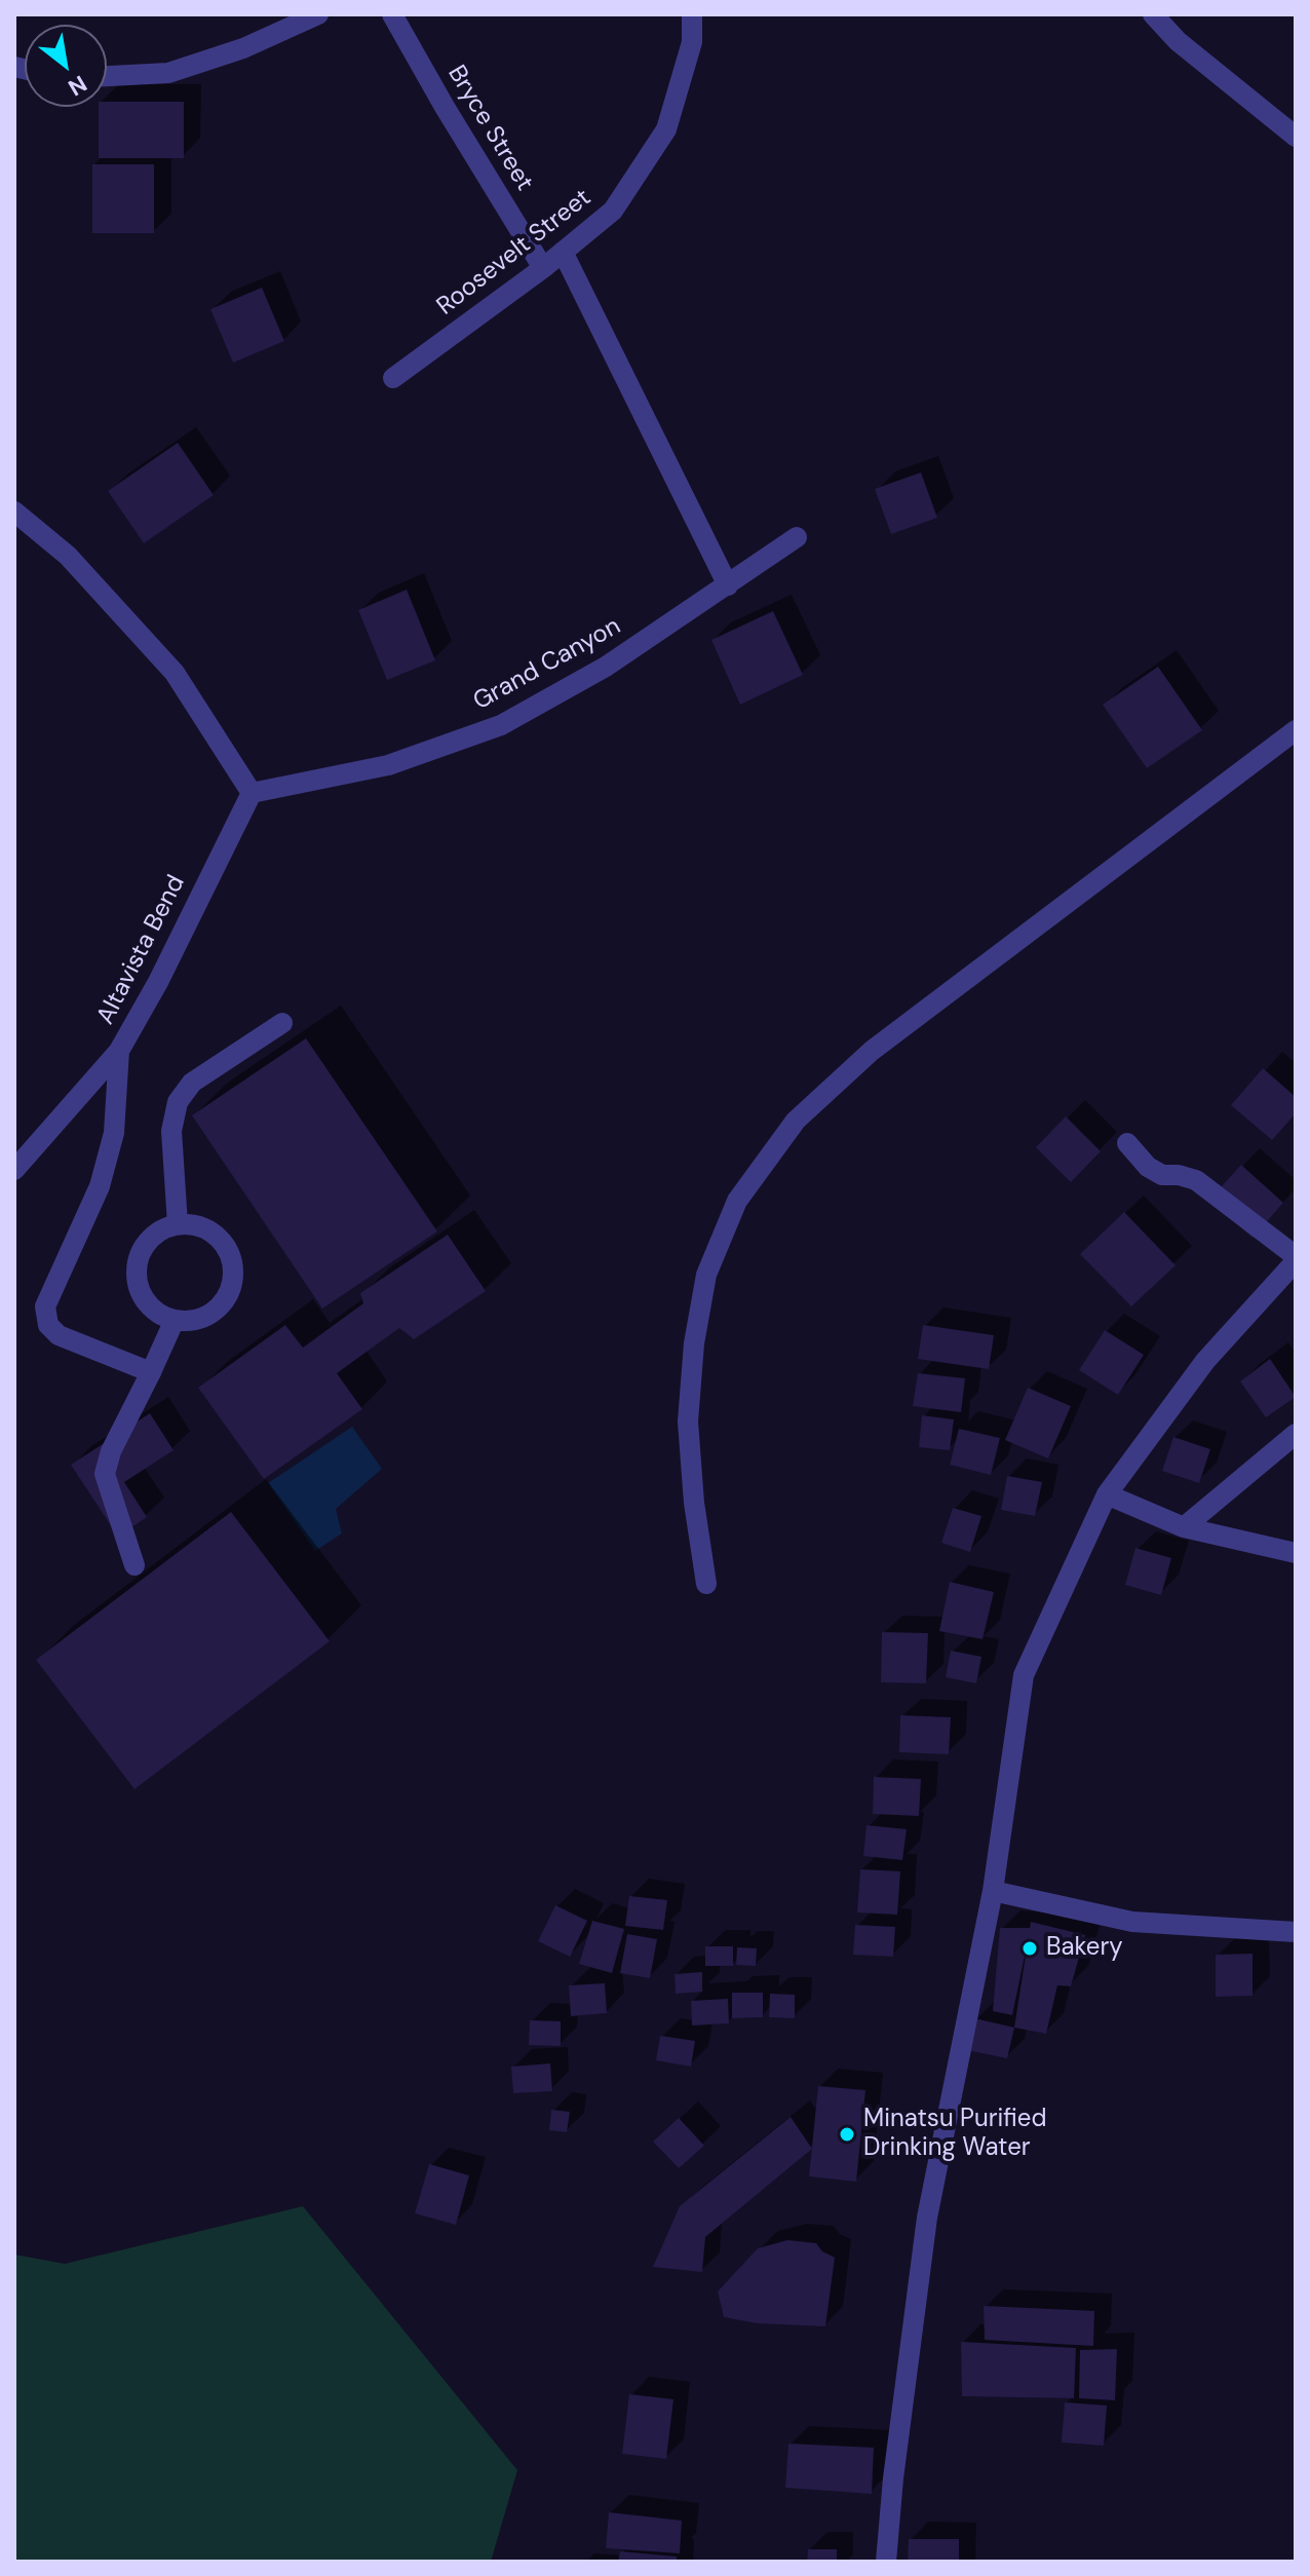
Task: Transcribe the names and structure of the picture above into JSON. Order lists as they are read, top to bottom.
{
  "streets": {
    "street": [
      "Bryce Street",
      "Roosevelt Street",
      "Grand Canyon",
      "Altavista Bend"
    ]
  },
  "crossings": [
    ["Bryce Street", "Roosevelt Street"],
    ["Grand Canyon", "Altavista Bend"]
  ],
  "places": ["Bakery", "Minatsu Purified Drinking Water"],
  "north": "bottom right"
}
